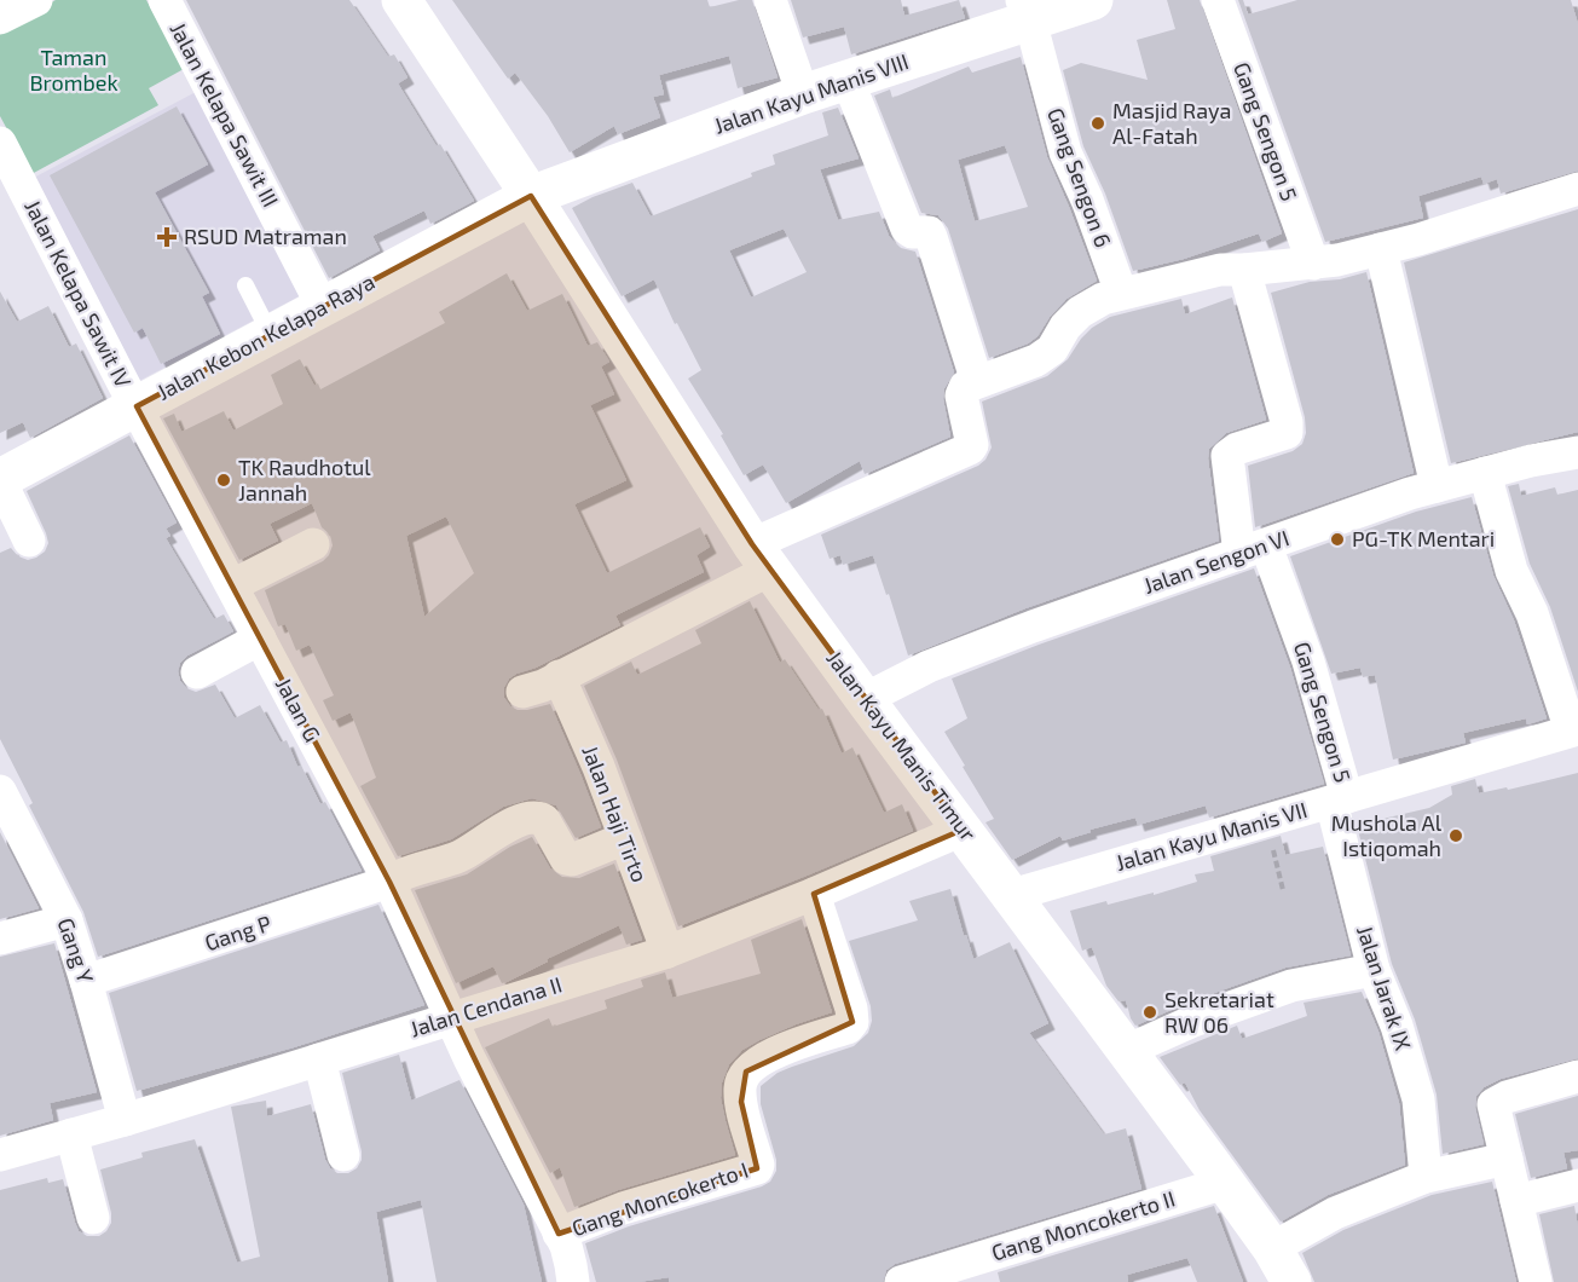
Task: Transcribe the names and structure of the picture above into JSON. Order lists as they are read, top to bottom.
{
  "streets": {
    "street": [
      "Jalan Kayu Manis VIII",
      "Jalan Kelapa Sawit III",
      "Gang Sengon 5",
      "Gang Sengon 6",
      "Jalan Kelapa Sawit IV",
      "Jalan Kebon Kelapa Raya",
      "Jalan Sengon VI",
      "Jalan G",
      "Jalan Kayu Manis Timur",
      "Jalan Haji Tirto",
      "Jalan Kayu Manis VII",
      "Gang P",
      "Gang Y",
      "Jalan Jarak IX",
      "Jalan Cendana II",
      "Gang Moncokerto I",
      "Gang Moncokerto II"
    ]
  },
  "crossings": [
    ["Jalan Kayu Manis VIII", "Gang Sengon 6"],
    ["Jalan Kayu Manis VIII", "Jalan Kebon Kelapa Raya"],
    ["Jalan Kayu Manis VIII", "Jalan Kayu Manis Timur"],
    ["Jalan Kelapa Sawit III", "Jalan Kebon Kelapa Raya"],
    ["Gang Sengon 5", "Jalan Sengon VI"],
    ["Gang Sengon 5", "Jalan Kayu Manis VII"],
    ["Gang Sengon 5", "Jalan Jarak IX"],
    ["Jalan Kelapa Sawit IV", "Jalan Kebon Kelapa Raya"],
    ["Jalan Kelapa Sawit IV", "Jalan G"],
    ["Jalan Kebon Kelapa Raya", "Jalan G"],
    ["Jalan Kebon Kelapa Raya", "Jalan Kayu Manis Timur"],
    ["Jalan Sengon VI", "Jalan Kayu Manis Timur"],
    ["Jalan G", "Gang P"],
    ["Jalan G", "Jalan Cendana II"],
    ["Jalan G", "Gang Moncokerto I"],
    ["Jalan Kayu Manis Timur", "Jalan Kayu Manis VII"],
    ["Jalan Kayu Manis Timur", "Jalan Cendana II"],
    ["Jalan Kayu Manis Timur", "Gang Moncokerto II"],
    ["Jalan Haji Tirto", "Jalan Cendana II"],
    ["Jalan Kayu Manis VII", "Jalan Jarak IX"],
    ["Gang P", "Gang Y"],
    ["Gang Y", "Jalan Cendana II"],
    ["Jalan Cendana II", "Gang Moncokerto I"]
  ],
  "parks": ["Taman Brombek"],
  "places": {
    "other": [
      "Masjid Raya Al-Fatah",
      "TK Raudhotul Jannah",
      "PG-TK Mentari",
      "Mushola Al Istiqomah",
      "Sekretariat RW 06"
    ],
    "health": ["RSUD Matraman"]
  }
}
